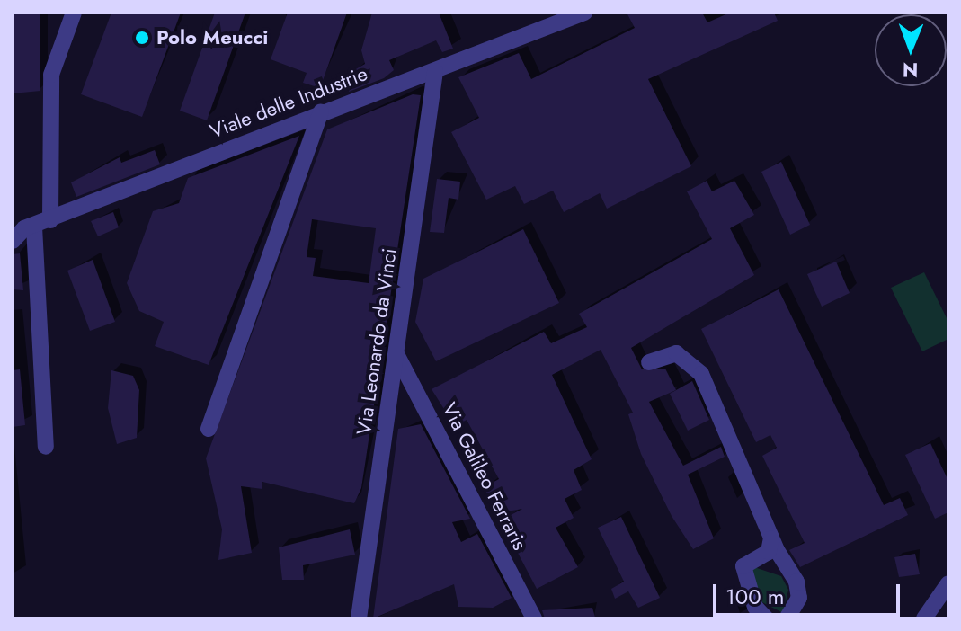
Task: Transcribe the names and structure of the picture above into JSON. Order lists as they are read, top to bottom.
{
  "streets": {
    "street": ["Viale delle Industrie", "Via Leonardo da Vinci", "Via Galileo Ferraris"]
  },
  "crossings": [
    ["Viale delle Industrie", "Via Leonardo da Vinci"],
    ["Via Leonardo da Vinci", "Via Galileo Ferraris"]
  ],
  "places": ["Polo Meucci"],
  "scale_bar": "100 m",
  "north": "bottom"
}
